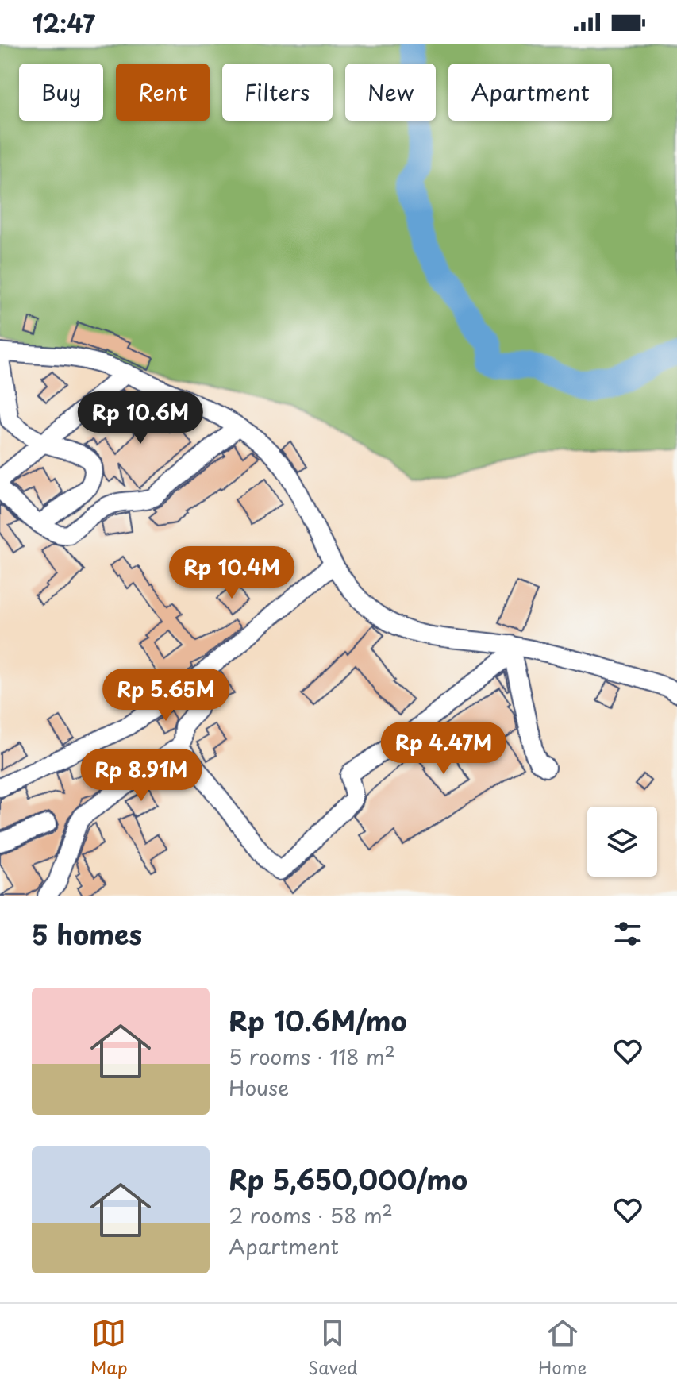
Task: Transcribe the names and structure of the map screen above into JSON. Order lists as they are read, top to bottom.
{
  "page": {
    "status": "12:47",
    "chip": [
      "Buy",
      "Rent",
      "Filters",
      "New",
      "Apartment"
    ],
    "price": [
      "Rp 10.6M",
      "Rp 10.4M",
      "Rp 5.65M",
      "Rp 4.47M",
      "Rp 8.91M"
    ],
    "heading": "5 homes",
    "list": [
      {
        "name": "Rp 10.6M/mo",
        "note": "5 rooms · 118 m² · House"
      },
      {
        "name": "Rp 5,650,000/mo",
        "note": "2 rooms · 58 m² · Apartment"
      }
    ],
    "tabs": ["Map", "Saved", "Home"]
  }
}
